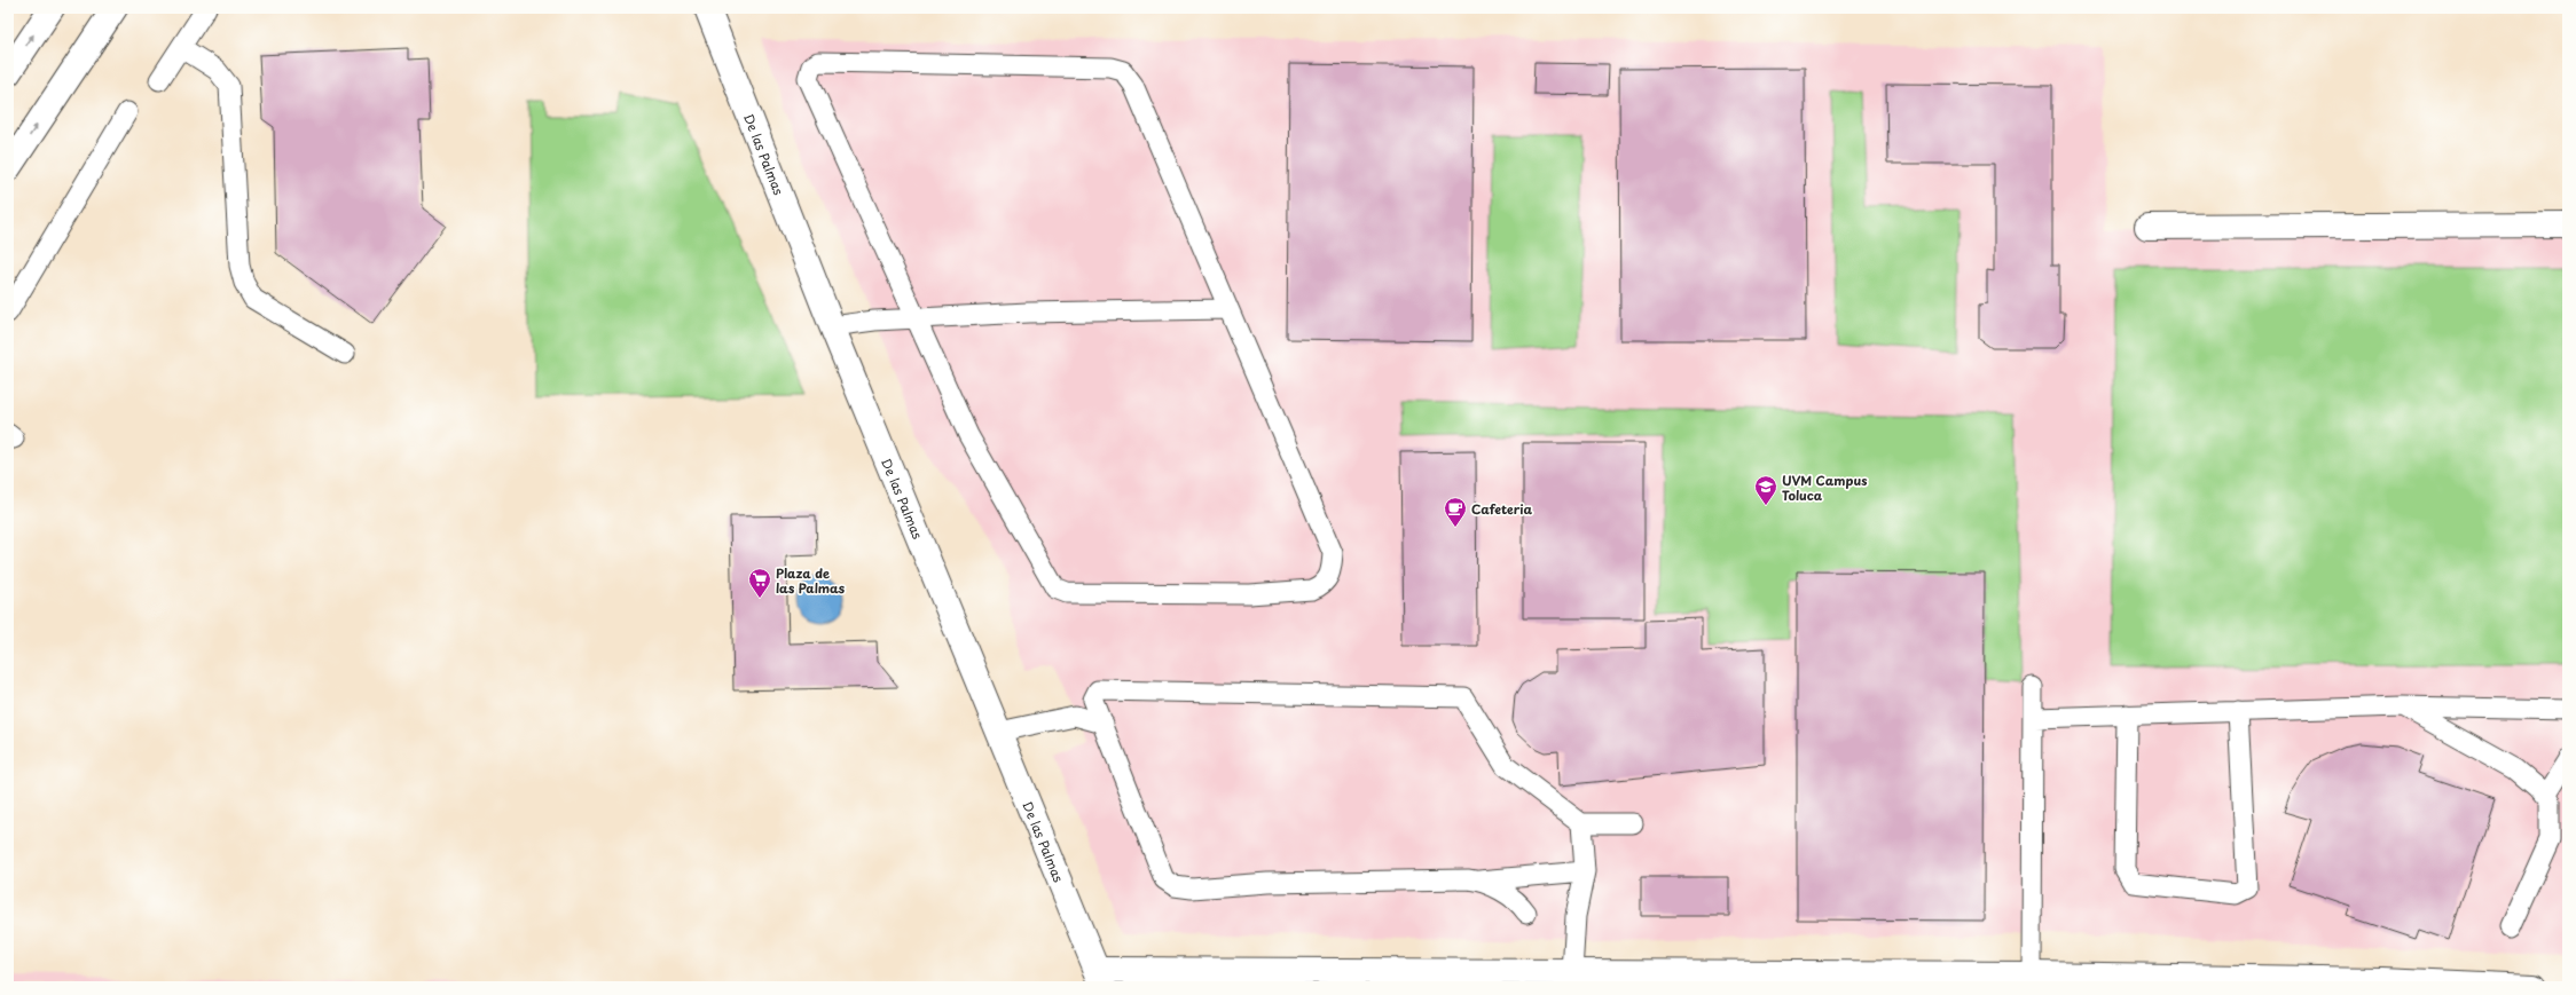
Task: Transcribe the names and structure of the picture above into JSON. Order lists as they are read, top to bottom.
{
  "streets": {
    "main road": ["De las Palmas"]
  },
  "places": {
    "school or university": ["UVM Campus Toluca"],
    "cafe": ["Cafeteria"],
    "supermarket": ["Plaza de las Palmas"]
  }
}
